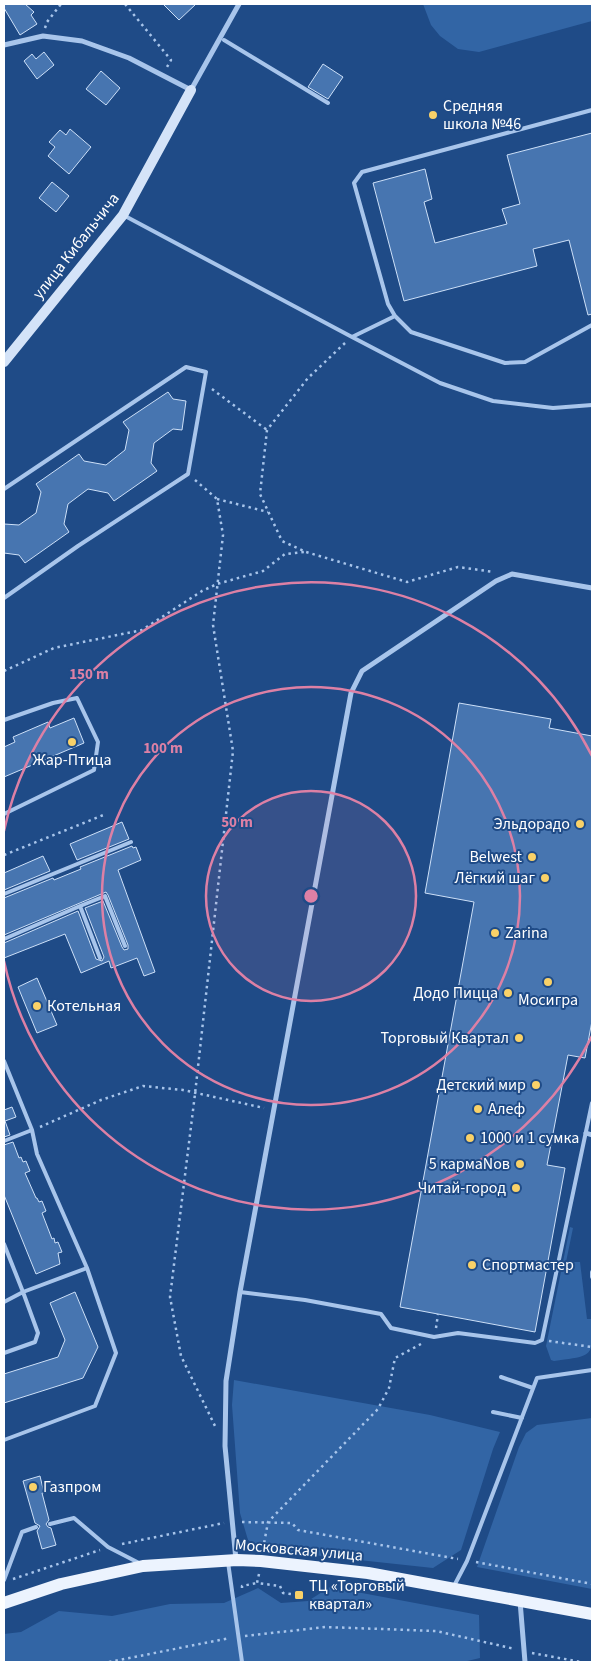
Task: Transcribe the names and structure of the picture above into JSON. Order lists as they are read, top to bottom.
{
  "streets": {
    "main road": ["Московская улица"],
    "street": ["улица Кибальчича"]
  },
  "places": {
    "other": [
      "Средняя школа №46",
      "Жар-Птица",
      "Эльдорадо",
      "Belwest",
      "Лёгкий шаг",
      "Zarina",
      "Мосигра",
      "Додо Пицца",
      "Котельная",
      "Торговый Квартал",
      "Детский мир",
      "Алеф",
      "1000 и 1 сумка",
      "5 кармаNов",
      "Читай-город",
      "Спортмастер",
      "Газпром"
    ],
    "transit": ["ТЦ «Торговый квартал»"]
  },
  "rings": ["150 m", "100 m", "50 m"]
}
